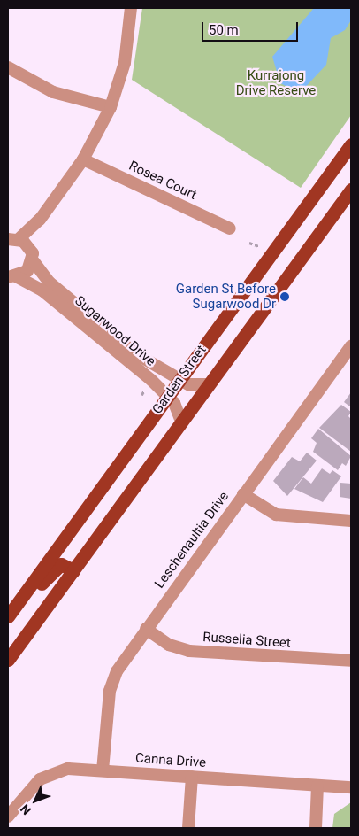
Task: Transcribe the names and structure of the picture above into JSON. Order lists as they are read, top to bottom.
{
  "streets": {
    "main road": ["Garden Street"],
    "street": [
      "Rosea Court",
      "Sugarwood Drive",
      "Leschenaultia Drive",
      "Russelia Street",
      "Canna Drive"
    ]
  },
  "crossings": [
    ["Sugarwood Drive", "Garden Street"],
    ["Leschenaultia Drive", "Russelia Street"],
    ["Leschenaultia Drive", "Canna Drive"]
  ],
  "parks": ["Kurrajong Drive Reserve"],
  "places": ["Garden St Before Sugarwood Dr"],
  "scale_bar": "50 m",
  "north": "bottom left"
}
